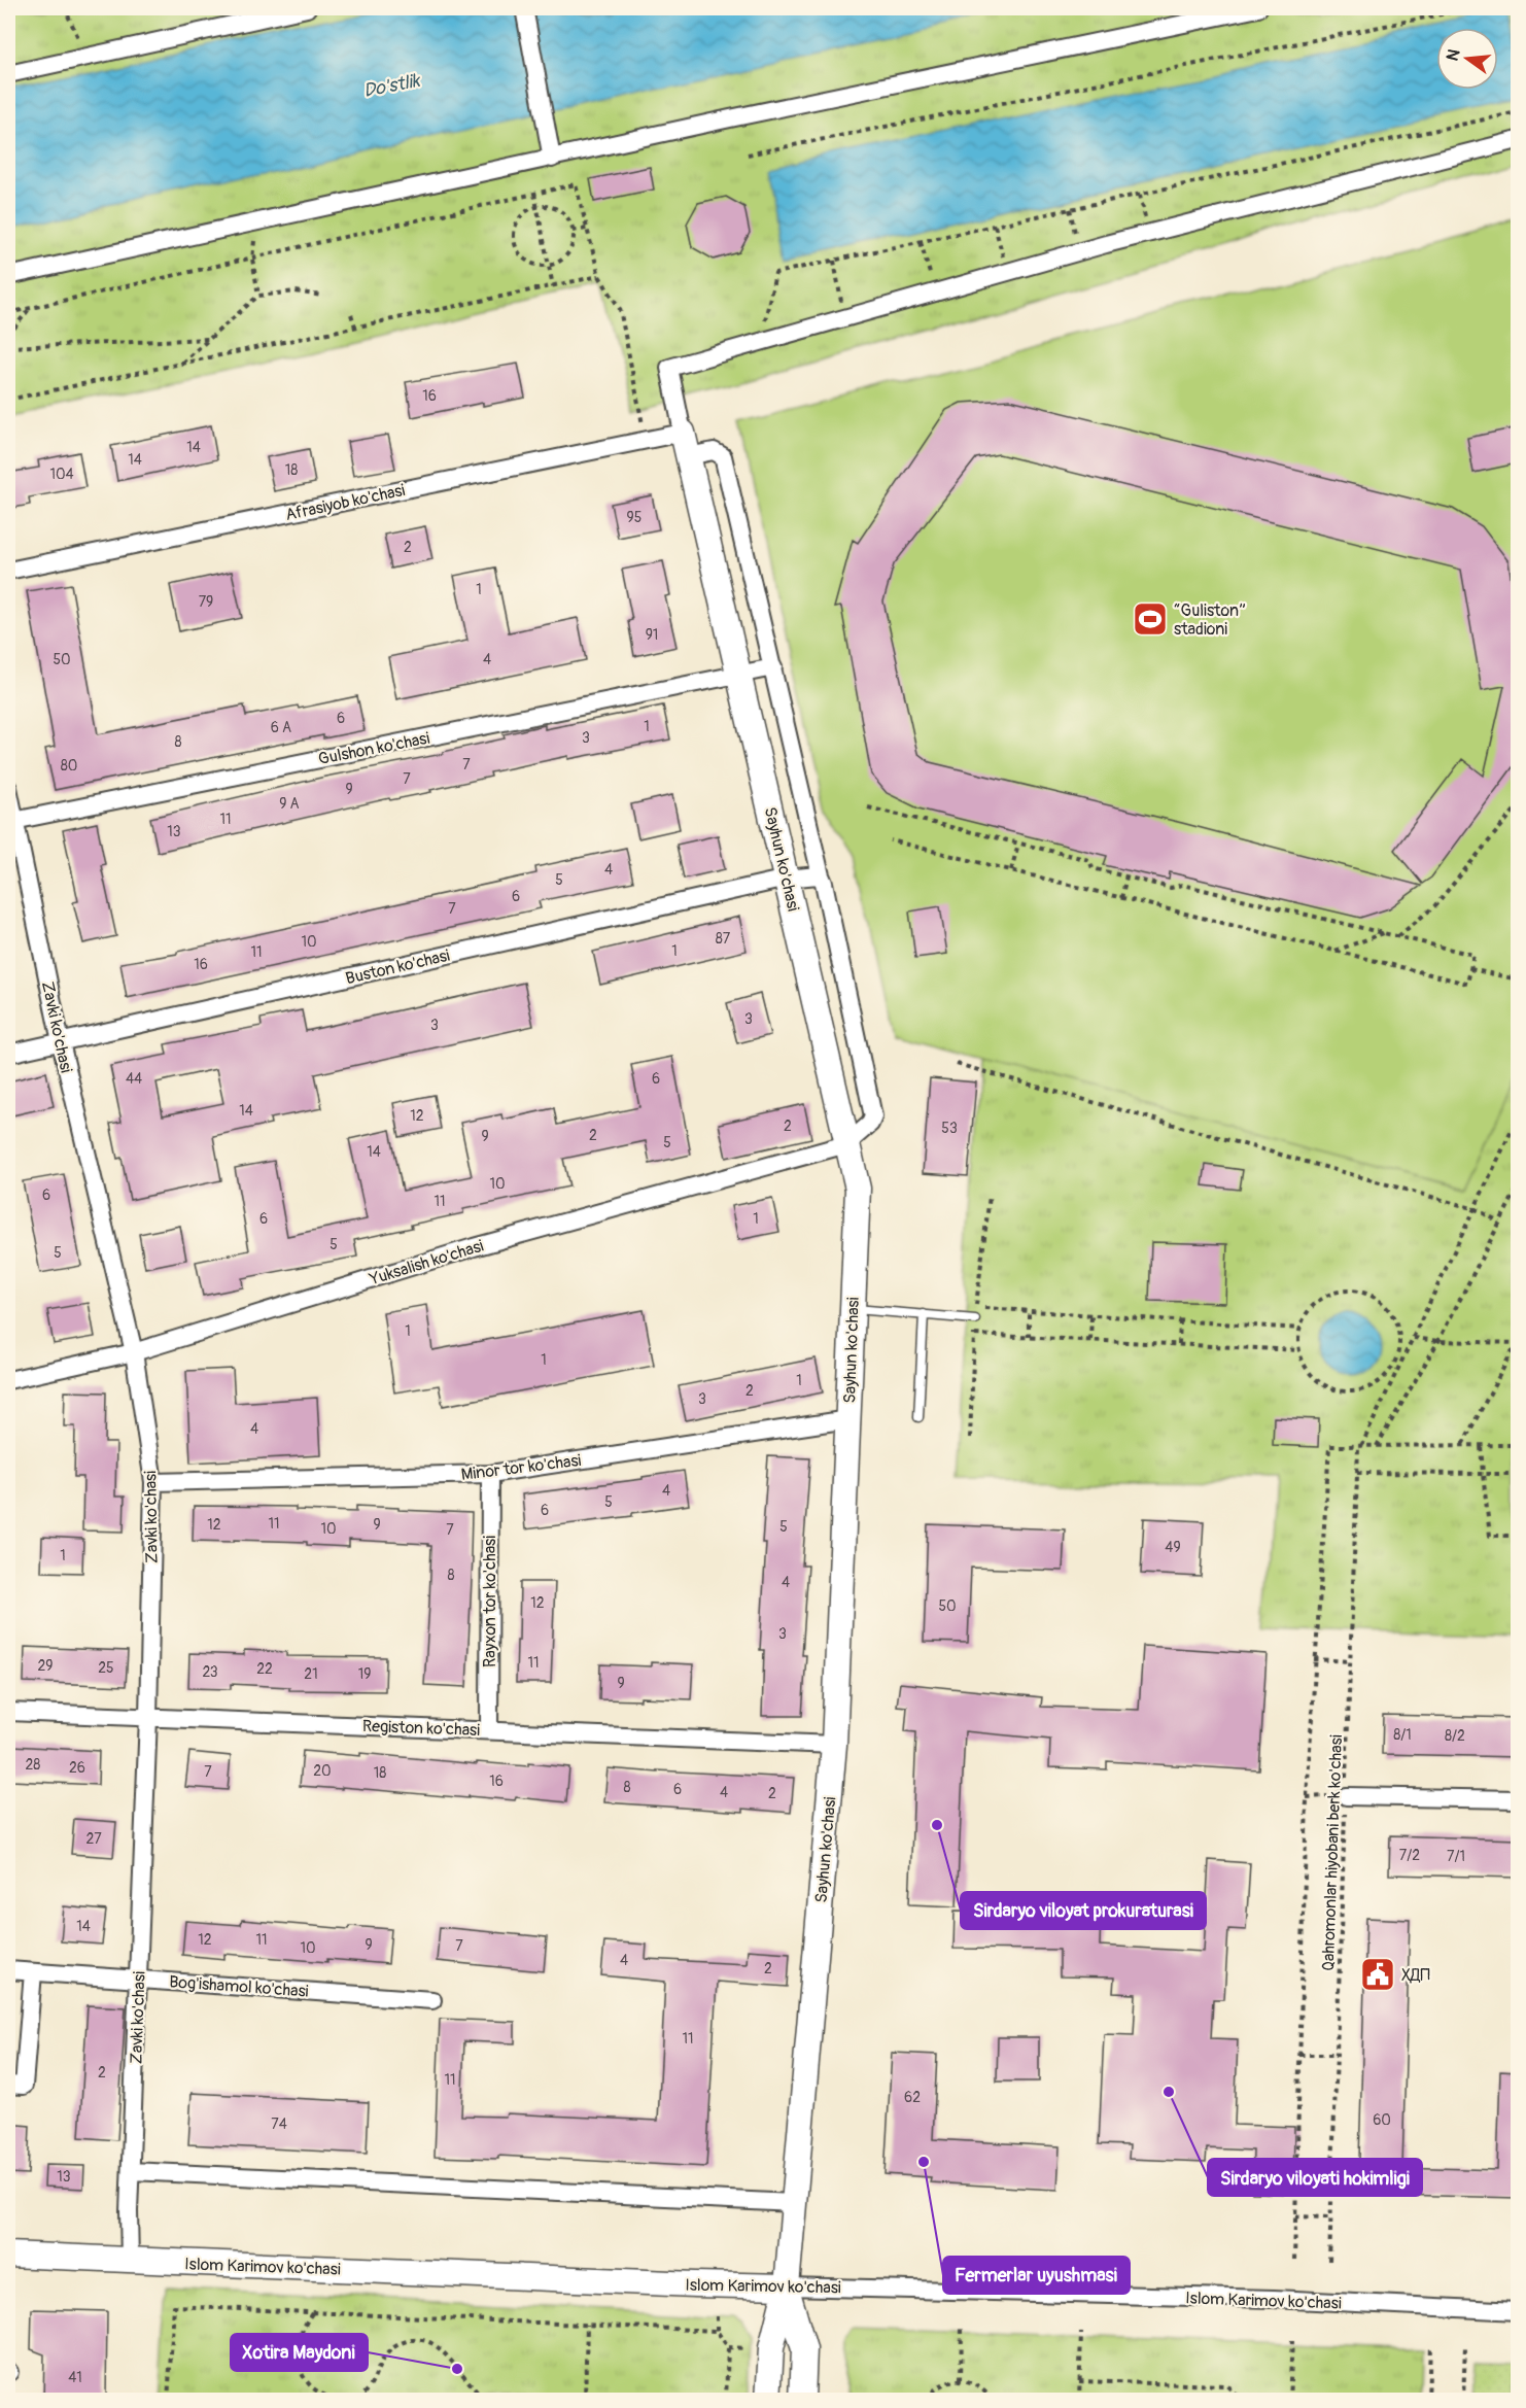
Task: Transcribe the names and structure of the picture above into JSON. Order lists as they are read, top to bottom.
{
  "streets": {
    "street": [
      "Afrasiyob ko'chasi",
      "Gulshon ko'chasi",
      "Sayhun ko'chasi",
      "Buston ko'chasi",
      "Zavki ko'chasi",
      "Yuksalish ko'chasi",
      "Minor tor ko'chasi",
      "Rayxon tor ko'chasi",
      "Registon ko'chasi",
      "Bog'ishamol ko'chasi",
      "Islom Karimov ko'chasi"
    ],
    "path": ["Qahromonlar hiyobani berk ko'chasi"]
  },
  "crossings": [
    ["Afrasiyob ko'chasi", "Sayhun ko'chasi"],
    ["Gulshon ko'chasi", "Sayhun ko'chasi"],
    ["Gulshon ko'chasi", "Zavki ko'chasi"],
    ["Sayhun ko'chasi", "Buston ko'chasi"],
    ["Sayhun ko'chasi", "Yuksalish ko'chasi"],
    ["Sayhun ko'chasi", "Minor tor ko'chasi"],
    ["Sayhun ko'chasi", "Registon ko'chasi"],
    ["Sayhun ko'chasi", "Islom Karimov ko'chasi"],
    ["Buston ko'chasi", "Zavki ko'chasi"],
    ["Zavki ko'chasi", "Yuksalish ko'chasi"],
    ["Zavki ko'chasi", "Minor tor ko'chasi"],
    ["Zavki ko'chasi", "Registon ko'chasi"],
    ["Zavki ko'chasi", "Bog'ishamol ko'chasi"],
    ["Zavki ko'chasi", "Islom Karimov ko'chasi"],
    ["Minor tor ko'chasi", "Rayxon tor ko'chasi"],
    ["Rayxon tor ko'chasi", "Registon ko'chasi"]
  ],
  "water": ["Do'stlik"],
  "places": {
    "sports": ["“Guliston” stadioni"],
    "other": [
      "Sirdaryo viloyat prokuraturasi",
      "Sirdaryo viloyati hokimligi",
      "Fermerlar uyushmasi",
      "Xotira Maydoni"
    ],
    "public building": ["ХДП"]
  },
  "house_numbers": [
    "16",
    "14",
    "14",
    "18",
    "104",
    "95",
    "2",
    "1",
    "79",
    "91",
    "50",
    "4",
    "6",
    "1",
    "6 А",
    "3",
    "8",
    "7",
    "80",
    "7",
    "9",
    "9 А",
    "11",
    "13",
    "4",
    "5",
    "6",
    "7",
    "87",
    "10",
    "1",
    "11",
    "16",
    "3",
    "3",
    "44",
    "6",
    "14",
    "12",
    "2",
    "53",
    "2",
    "9",
    "5",
    "14",
    "10",
    "6",
    "11",
    "6",
    "1",
    "5",
    "5",
    "1",
    "1",
    "1",
    "2",
    "3",
    "4",
    "4",
    "5",
    "6",
    "11",
    "12",
    "9",
    "5",
    "10",
    "7",
    "49",
    "1",
    "8",
    "4",
    "12",
    "50",
    "3",
    "11",
    "29",
    "25",
    "22",
    "23",
    "21",
    "19",
    "9",
    "8/1",
    "8/2",
    "28",
    "26",
    "20",
    "7",
    "18",
    "16",
    "8",
    "6",
    "4",
    "2",
    "27",
    "7/2",
    "7/1",
    "14",
    "12",
    "11",
    "9",
    "7",
    "10",
    "4",
    "2",
    "11",
    "2",
    "11",
    "62",
    "60",
    "74",
    "13",
    "41"
  ],
  "north": "left"
}
